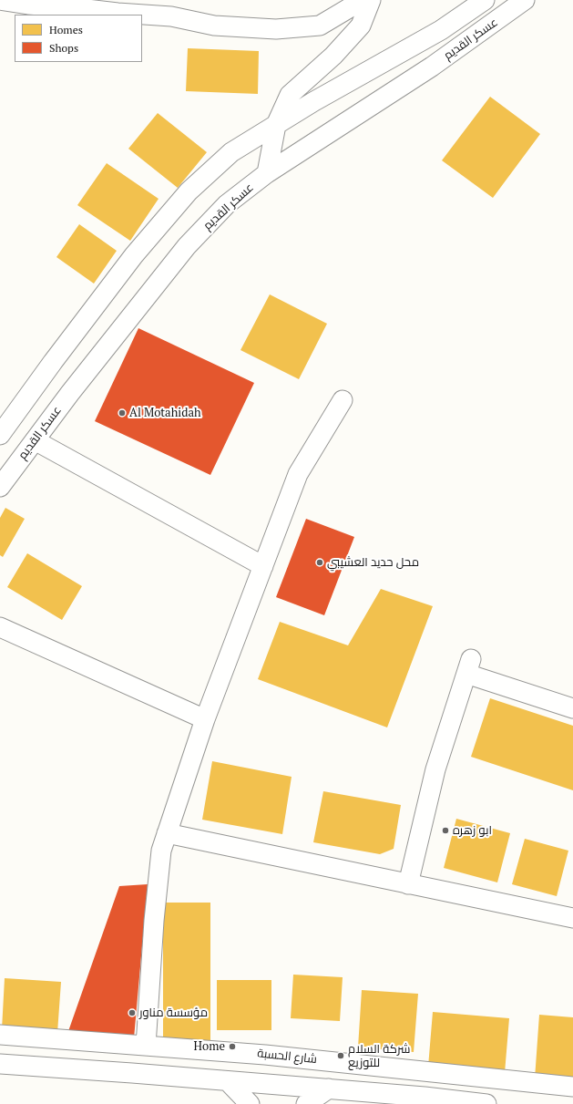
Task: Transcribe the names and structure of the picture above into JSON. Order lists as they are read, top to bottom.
{
  "streets": {
    "street": ["عسكر القديم", "شارع الحسبة"]
  },
  "places": [
    "Al Motahidah",
    "محل حديد العشيبي",
    "ابو زهره",
    "مؤسسة مناور",
    "Home",
    "شركة السلام للتوزيع"
  ],
  "legend": ["Homes", "Shops"]
}
